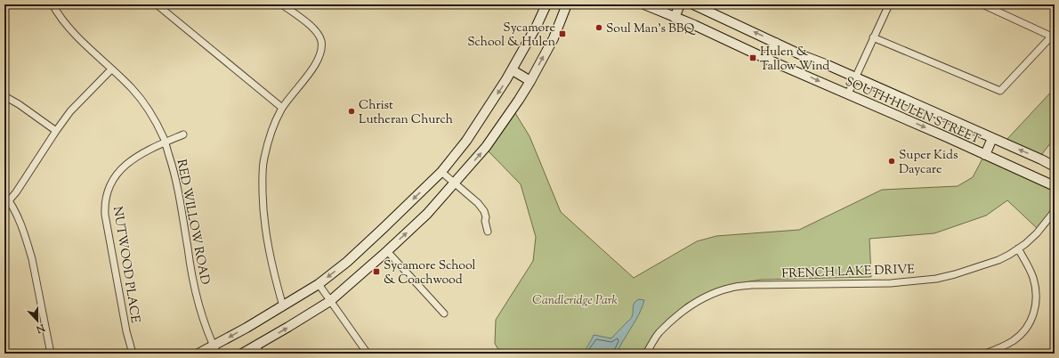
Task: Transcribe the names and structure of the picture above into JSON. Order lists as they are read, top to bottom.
{
  "streets": {
    "main road": ["SOUTH HULEN STREET"],
    "street": ["RED WILLOW ROAD", "NUTWOOD PLACE", "FRENCH LAKE DRIVE"]
  },
  "crossings": [
    ["RED WILLOW ROAD", "NUTWOOD PLACE"]
  ],
  "parks": ["Candleridge Park"],
  "places": {
    "other": ["Soul Man's BBQ", "Christ Lutheran Church", "Super Kids Daycare"],
    "transit": ["Sycamore School & Hulen", "Hulen & Tallow Wind", "Sycamore School & Coachwood"]
  },
  "north": "bottom"
}
